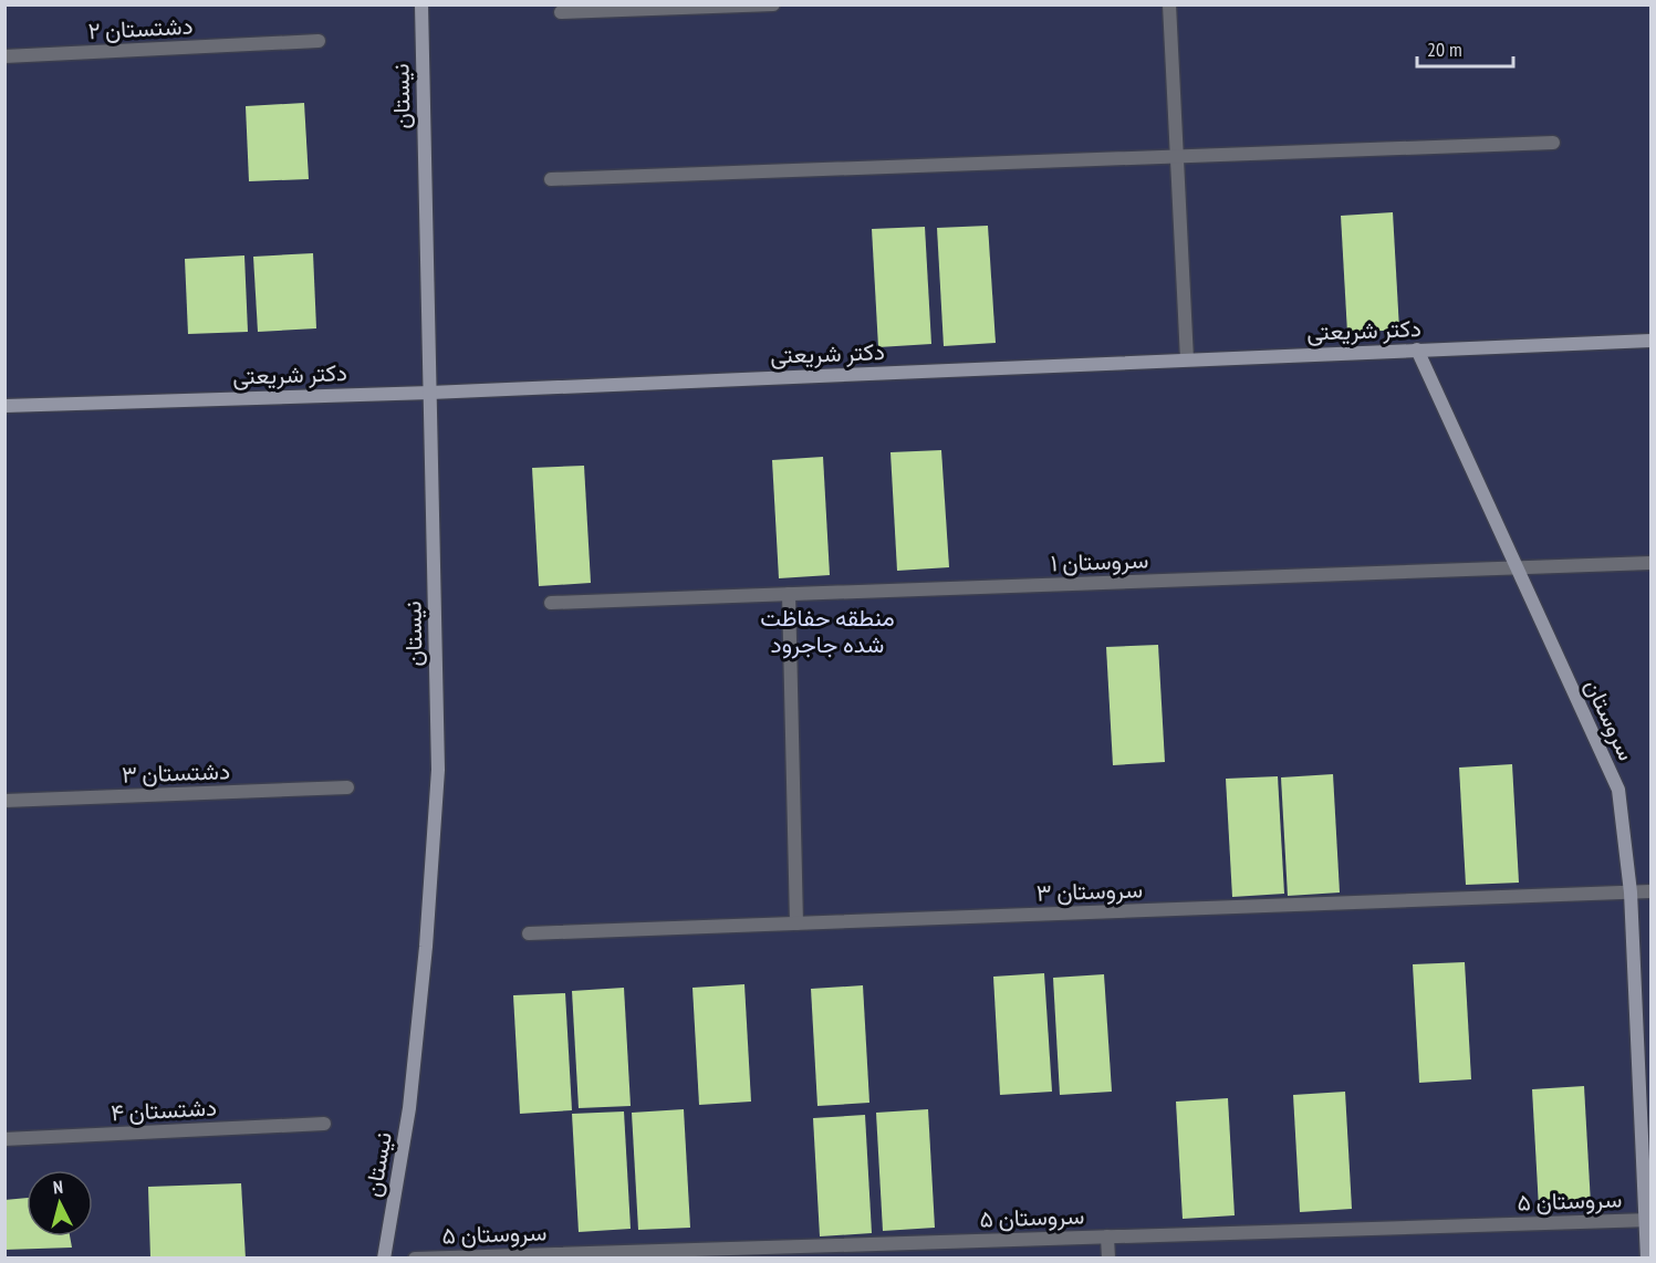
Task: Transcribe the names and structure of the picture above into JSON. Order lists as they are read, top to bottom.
{
  "streets": {
    "street": [
      "دشتستان ۲",
      "نیستان",
      "دکتر شریعتی",
      "سروستان ۱",
      "سروستان",
      "دشتستان ۳",
      "سروستان ۳",
      "دشتستان ۴",
      "سروستان ۵"
    ]
  },
  "crossings": [
    ["نیستان", "دکتر شریعتی"],
    ["دکتر شریعتی", "سروستان"],
    ["سروستان ۱", "سروستان"],
    ["سروستان", "سروستان ۳"],
    ["سروستان", "سروستان ۵"]
  ],
  "parks": ["منطقه حفاظت شده جاجرود"],
  "scale_bar": "20 m",
  "north": "top"
}
